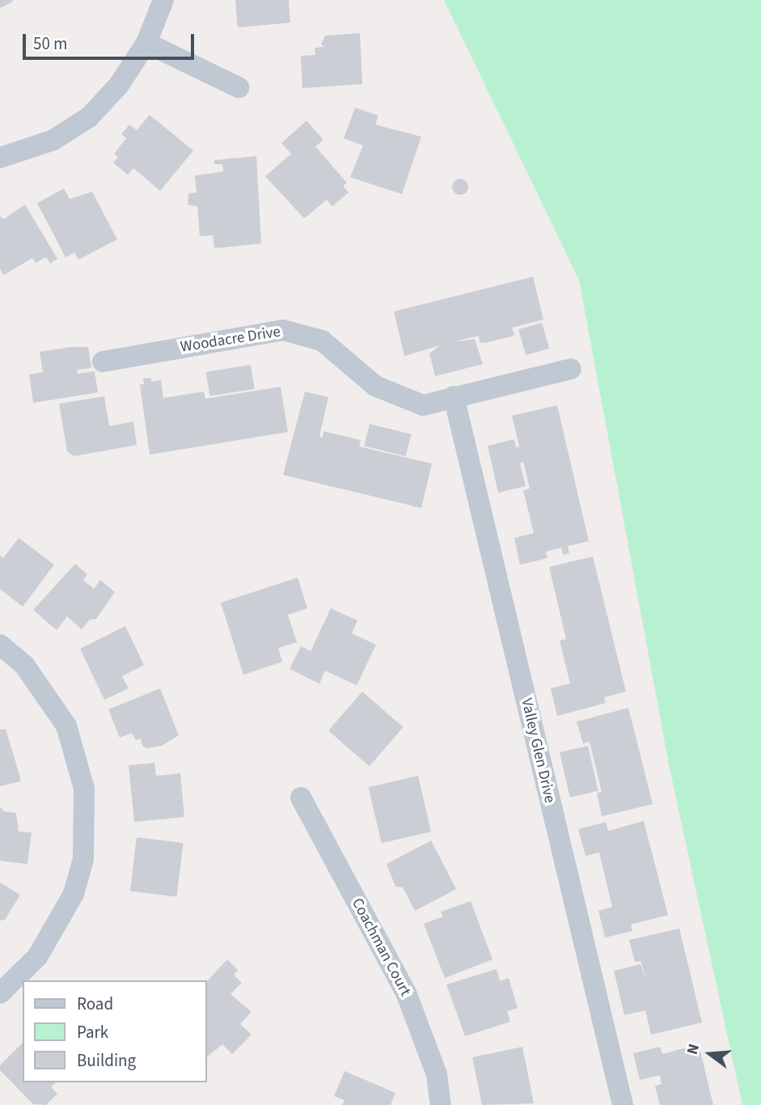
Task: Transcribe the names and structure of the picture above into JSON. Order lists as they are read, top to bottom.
{
  "streets": {
    "street": ["Woodacre Drive", "Valley Glen Drive", "Coachman Court"]
  },
  "crossings": [
    ["Woodacre Drive", "Valley Glen Drive"]
  ],
  "legend": ["Road", "Park", "Building"],
  "scale_bar": "50 m",
  "north": "left"
}
